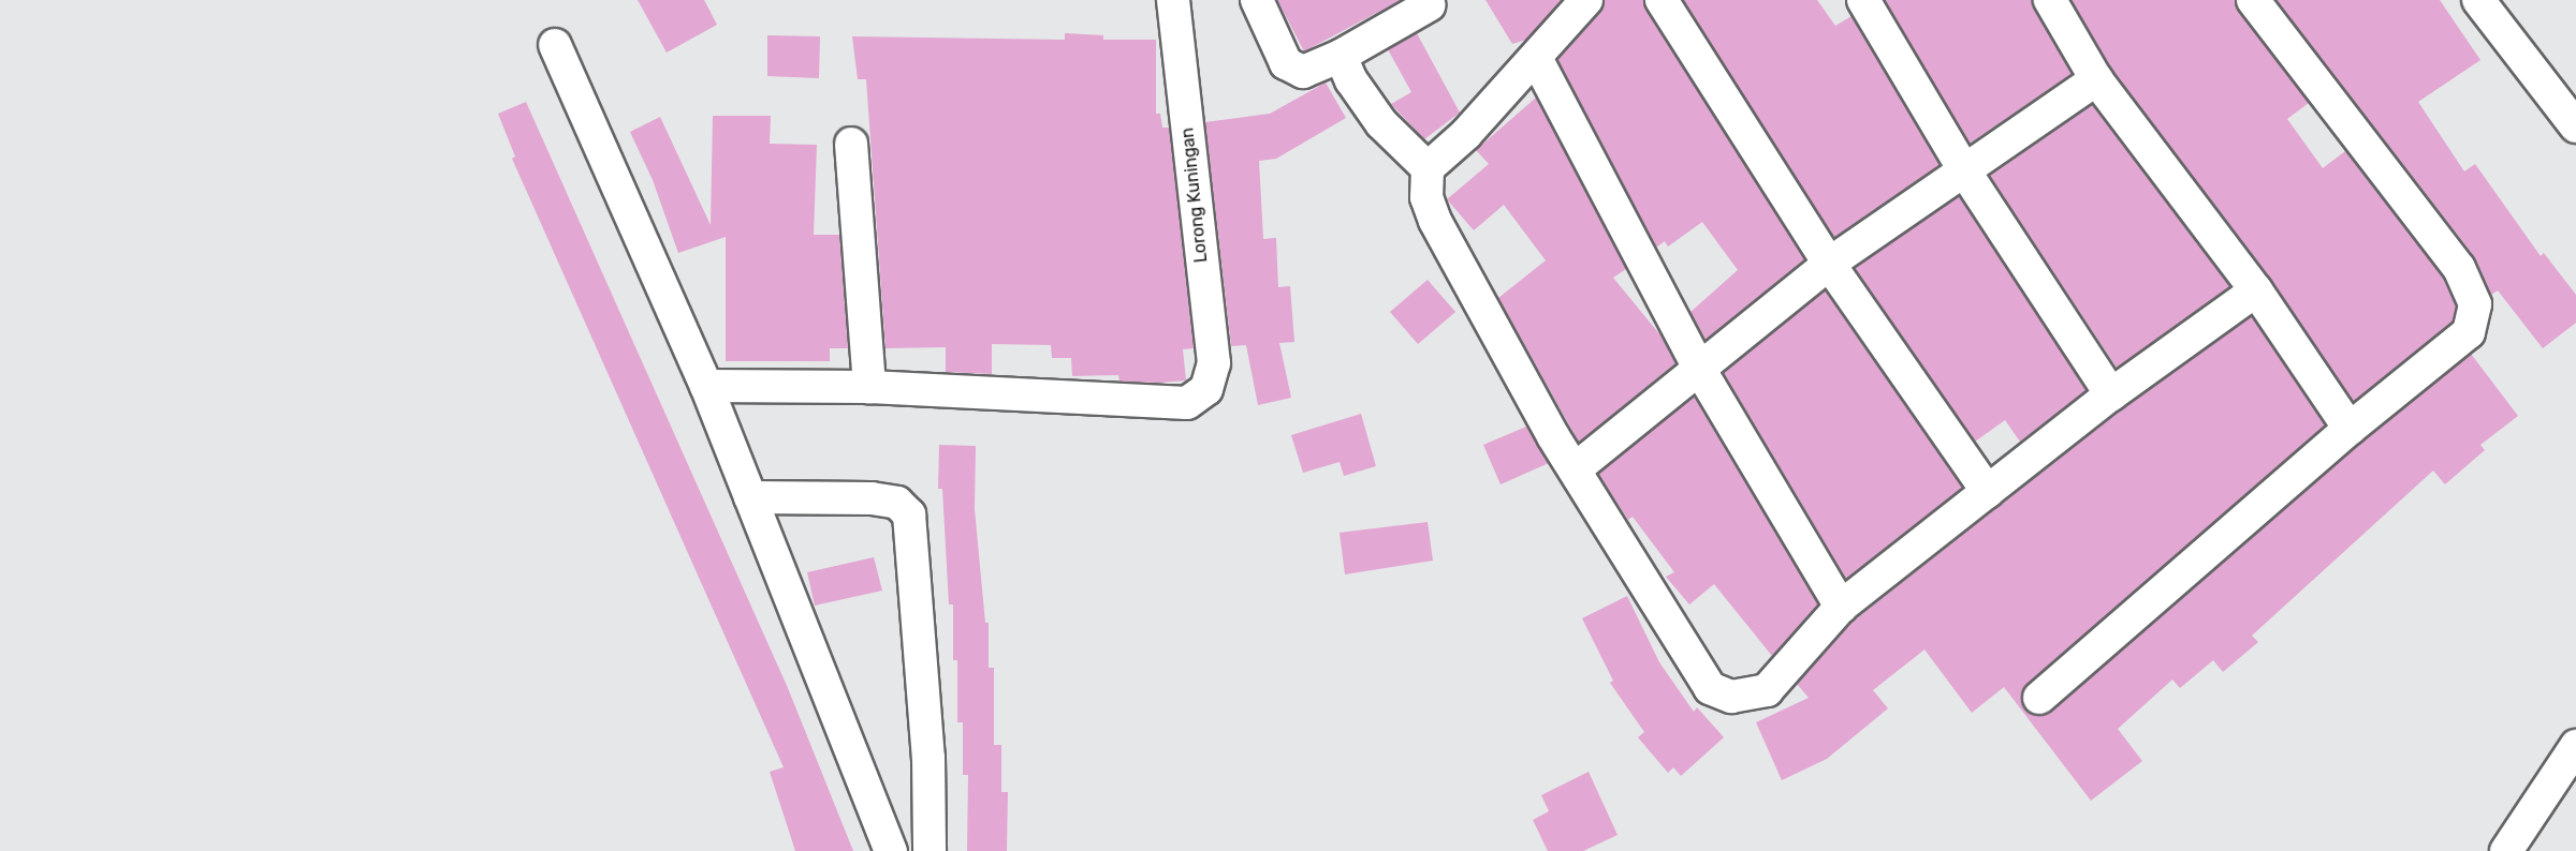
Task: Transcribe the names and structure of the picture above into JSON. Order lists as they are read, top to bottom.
{
  "streets": {
    "street": ["Lorong Kuningan"]
  }
}
